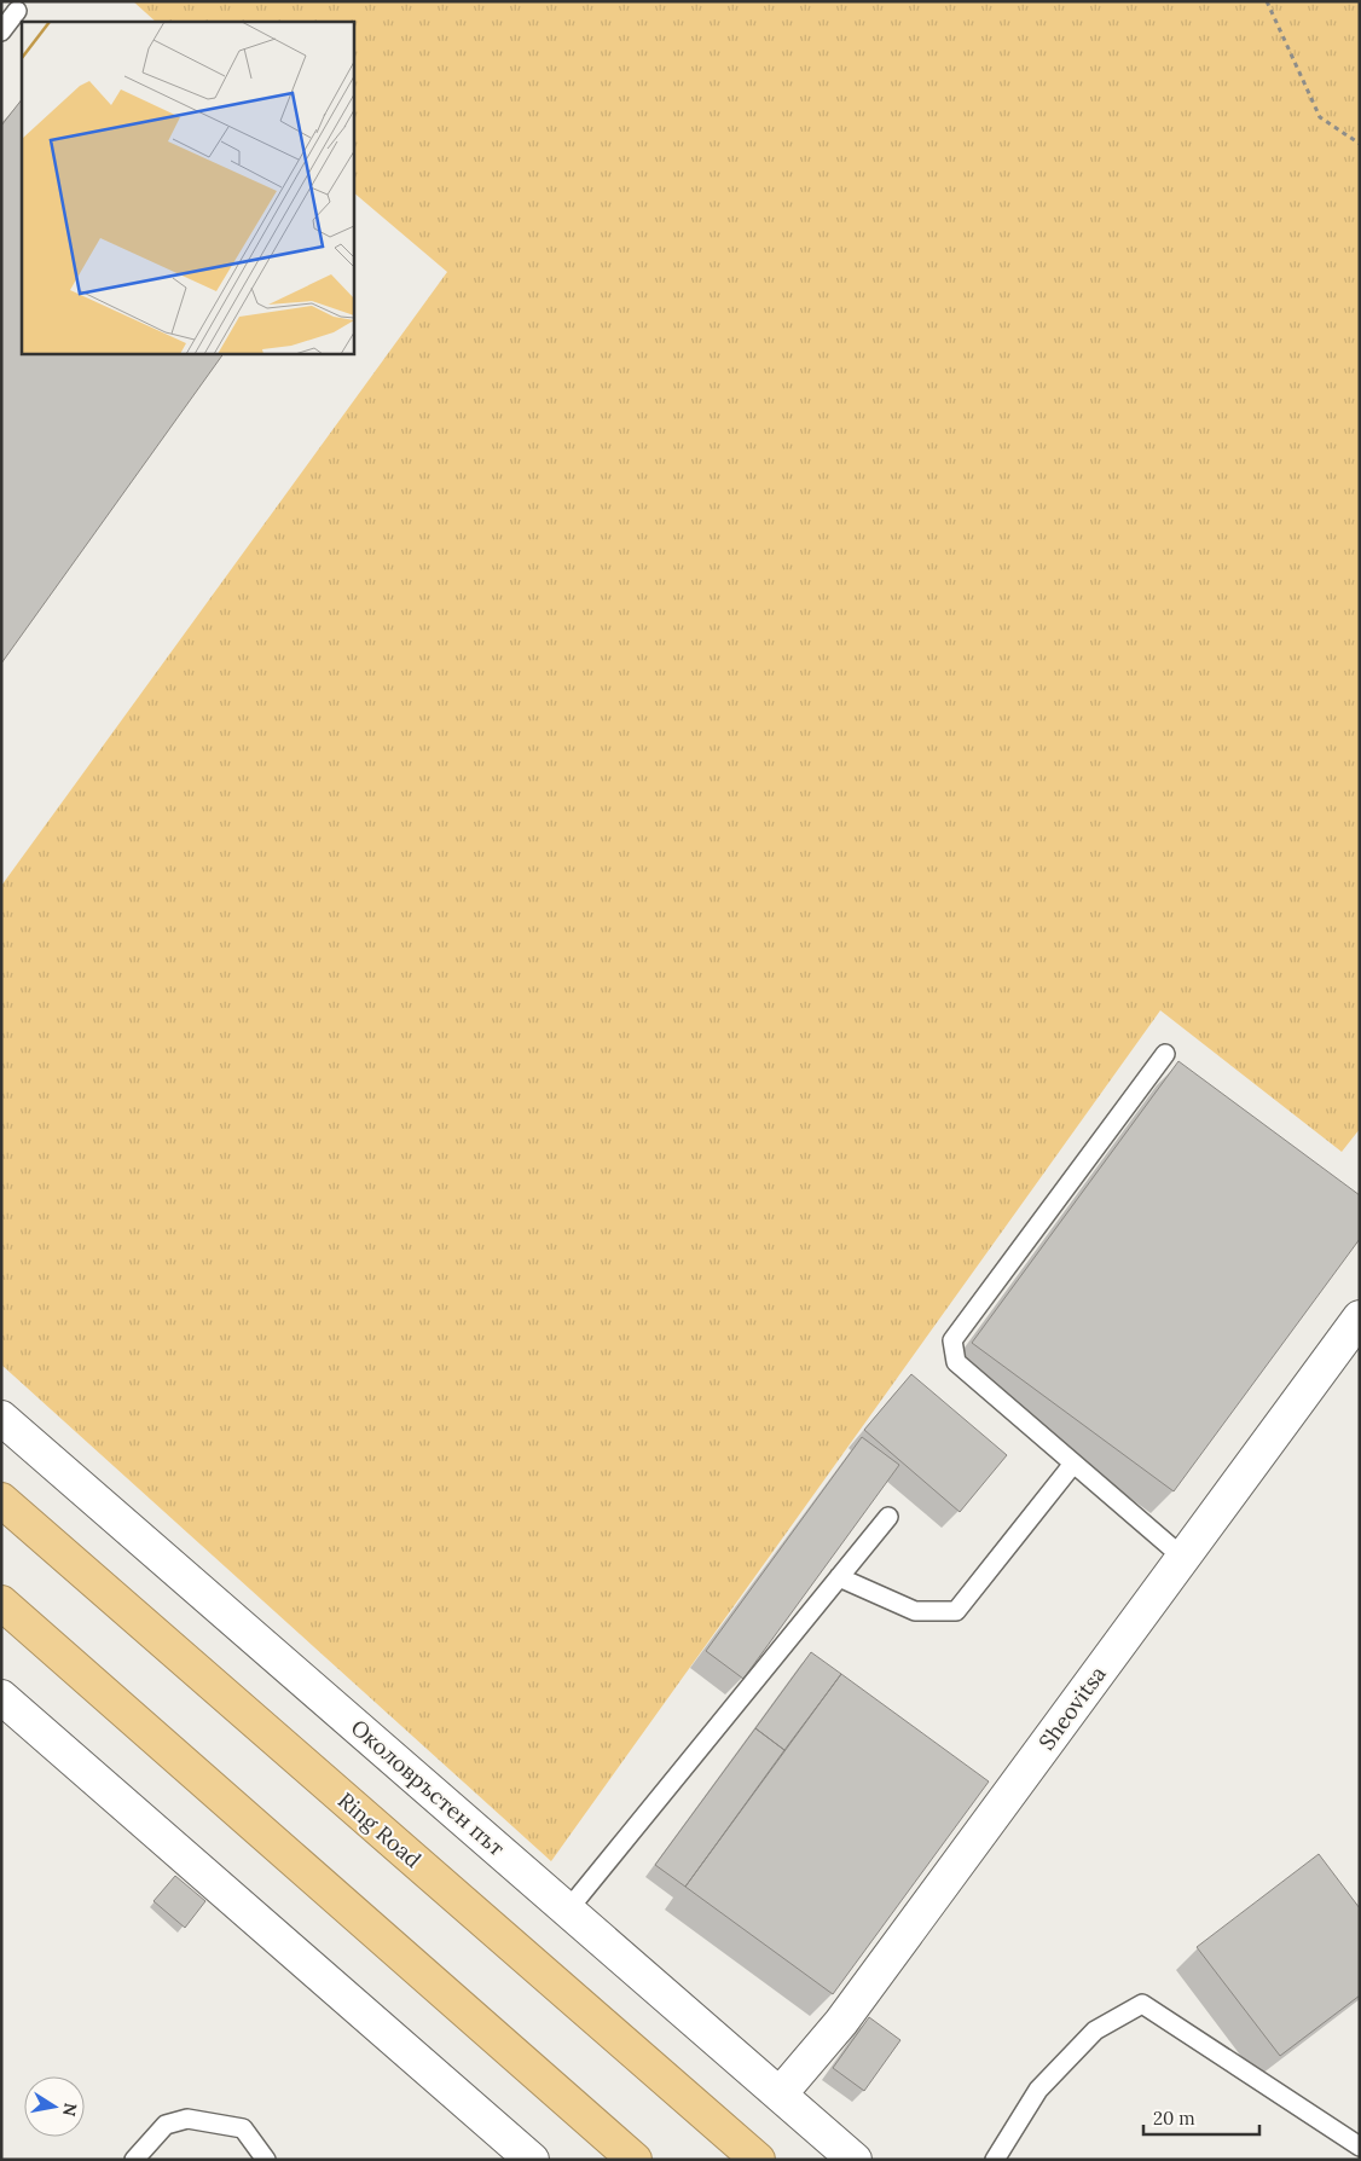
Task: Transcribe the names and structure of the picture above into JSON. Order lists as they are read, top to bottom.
{
  "streets": {
    "highway": ["Ring Road"],
    "street": ["Sheovitsa", "Околовръстен път"]
  },
  "crossings": [
    ["Sheovitsa", "Околовръстен път"]
  ],
  "scale_bar": "20 m",
  "north": "right"
}
